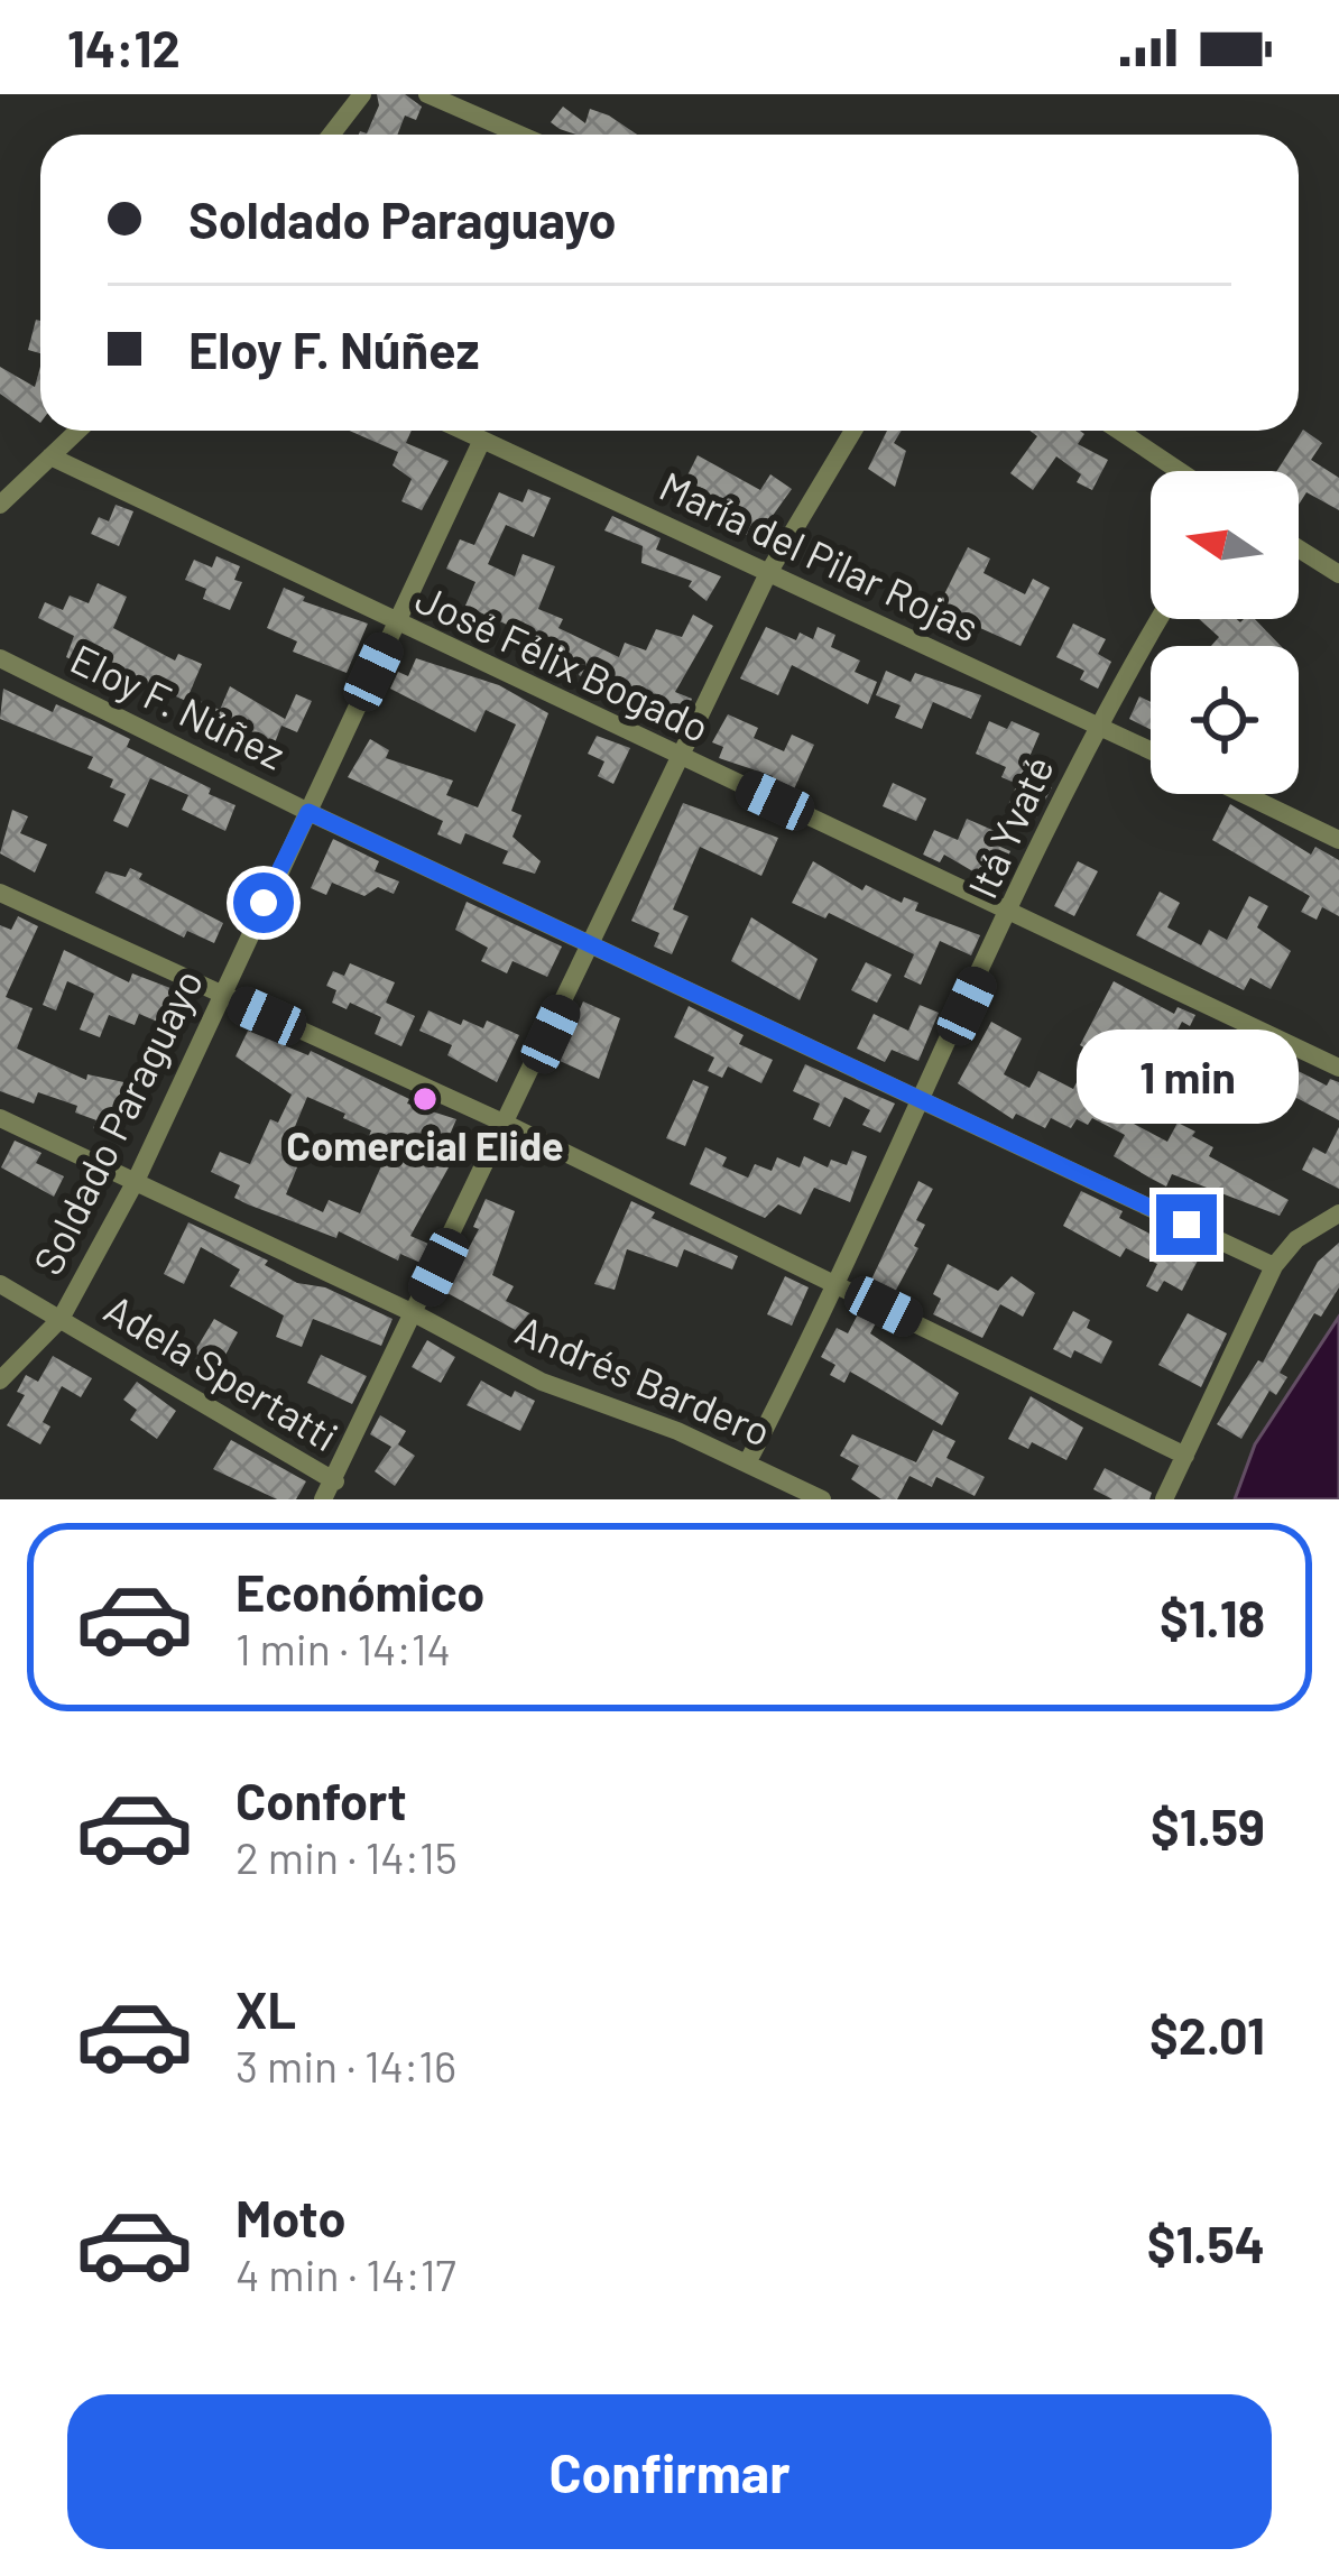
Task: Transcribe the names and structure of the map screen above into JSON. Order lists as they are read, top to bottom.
{
  "streets": {
    "street": [
      "María del Pilar Rojas",
      "José Félix Bogado",
      "Eloy F. Núñez",
      "Itá Yvaté",
      "Soldado Paraguayo",
      "Adela Spertatti",
      "Andrés Bardero"
    ]
  },
  "crossings": [
    ["María del Pilar Rojas", "Itá Yvaté"],
    ["María del Pilar Rojas", "Soldado Paraguayo"],
    ["José Félix Bogado", "Itá Yvaté"],
    ["José Félix Bogado", "Soldado Paraguayo"],
    ["Eloy F. Núñez", "Itá Yvaté"],
    ["Eloy F. Núñez", "Soldado Paraguayo"],
    ["Itá Yvaté", "Andrés Bardero"],
    ["Soldado Paraguayo", "Adela Spertatti"],
    ["Soldado Paraguayo", "Andrés Bardero"]
  ],
  "places": ["Comercial Elide"],
  "north": "left",
  "page": {
    "status": "14:12",
    "banner": ["Soldado Paraguayo", "Eloy F. Núñez"],
    "bubble": "1 min",
    "list": [
      {
        "name": "Económico",
        "note": "1 min · 14:14",
        "value": "$1.18"
      },
      {
        "name": "Confort",
        "note": "2 min · 14:15",
        "value": "$1.59"
      },
      {
        "name": "XL",
        "note": "3 min · 14:16",
        "value": "$2.01"
      },
      {
        "name": "Moto",
        "note": "4 min · 14:17",
        "value": "$1.54"
      }
    ],
    "buttons": "Confirmar"
  }
}
